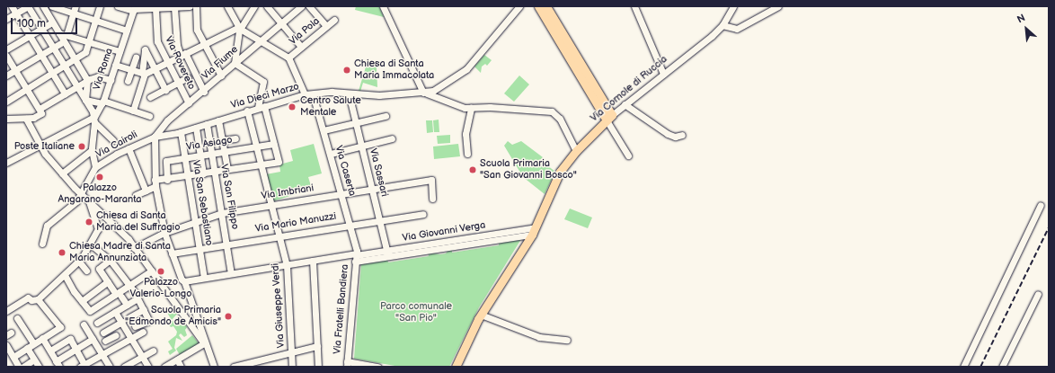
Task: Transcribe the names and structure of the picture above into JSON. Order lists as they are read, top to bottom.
{
  "streets": {
    "main road": ["Via Cornole di Ruccia"],
    "street": [
      "Via Pola",
      "Via Rovereto",
      "Via Fiume",
      "Via Roma",
      "Via Dieci Marzo",
      "Via Asiago",
      "Via Cairoli",
      "Via Caserta",
      "Via Sassari",
      "Via Imbriani",
      "Via San Filippo",
      "Via San Sebastiano",
      "Via Mario Manuzzi",
      "Via Giovanni Verga",
      "Via Giuseppe Verdi",
      "Via Fratelli Bandiera"
    ]
  },
  "crossings": [
    ["Via Rovereto", "Via Fiume"],
    ["Via Fiume", "Via Dieci Marzo"],
    ["Via Fiume", "Via Cairoli"],
    ["Via Cornole di Ruccia", "Via Giovanni Verga"],
    ["Via Dieci Marzo", "Via Cairoli"],
    ["Via Dieci Marzo", "Via Caserta"],
    ["Via Dieci Marzo", "Via Sassari"],
    ["Via Dieci Marzo", "Via San Filippo"],
    ["Via Dieci Marzo", "Via San Sebastiano"],
    ["Via Dieci Marzo", "Via Giuseppe Verdi"],
    ["Via Asiago", "Via San Filippo"],
    ["Via Asiago", "Via San Sebastiano"],
    ["Via Asiago", "Via Giuseppe Verdi"],
    ["Via Caserta", "Via Imbriani"],
    ["Via Caserta", "Via Mario Manuzzi"],
    ["Via Caserta", "Via Giovanni Verga"],
    ["Via Caserta", "Via Fratelli Bandiera"],
    ["Via Sassari", "Via Imbriani"],
    ["Via Sassari", "Via Mario Manuzzi"],
    ["Via Sassari", "Via Giovanni Verga"],
    ["Via Imbriani", "Via San Filippo"],
    ["Via Imbriani", "Via San Sebastiano"],
    ["Via Imbriani", "Via Giuseppe Verdi"],
    ["Via San Filippo", "Via Mario Manuzzi"],
    ["Via San Filippo", "Via Giovanni Verga"],
    ["Via San Sebastiano", "Via Mario Manuzzi"],
    ["Via San Sebastiano", "Via Giovanni Verga"],
    ["Via Mario Manuzzi", "Via Giuseppe Verdi"],
    ["Via Giovanni Verga", "Via Giuseppe Verdi"],
    ["Via Giovanni Verga", "Via Fratelli Bandiera"]
  ],
  "parks": ["Parco comunale \"San Pio\""],
  "places": [
    "Chiesa di Santa Maria Immacolata",
    "Centro Salute Mentale",
    "Poste Italiane",
    "Scuola Primaria \"San Giovanni Bosco\"",
    "Palazzo Angarano-Maranta",
    "Chiesa di Santa Maria del Suffragio",
    "Chiesa Madre di Santa Maria Annunziata",
    "Palazzo Valerio-Longo",
    "Scuola Primaria \"Edmondo de Amicis\""
  ],
  "scale_bar": "100 m",
  "north": "top left"
}
